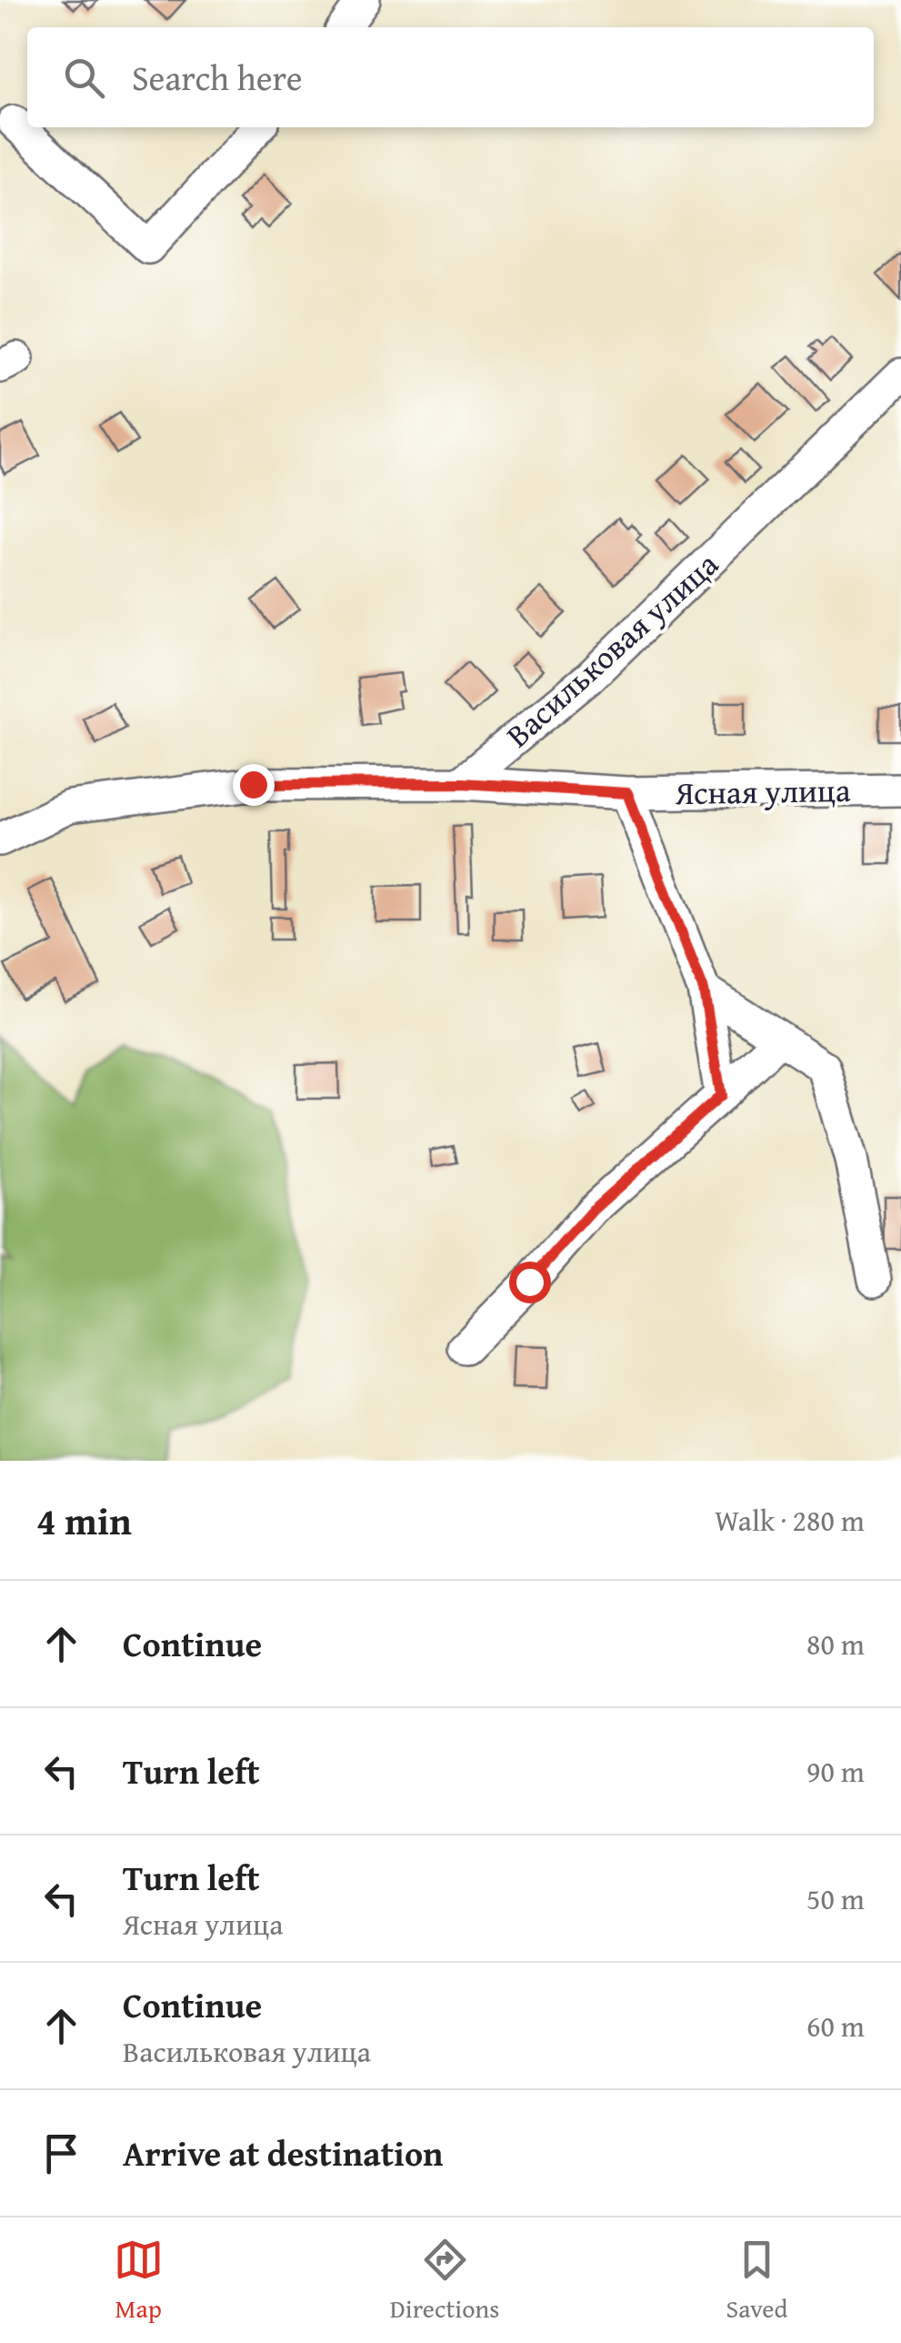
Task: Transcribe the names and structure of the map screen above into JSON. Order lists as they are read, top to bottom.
{
  "streets": {
    "street": ["Васильковая улица", "Ясная улица"]
  },
  "crossings": [
    ["Васильковая улица", "Ясная улица"]
  ],
  "page": {
    "search": "Search here",
    "heading": ["4 min", "Walk · 280 m"],
    "list": [
      ["Continue", "80 m"],
      ["Turn left", "90 m"],
      ["Turn left", "Ясная улица", "50 m"],
      ["Continue", "Васильковая улица", "60 m"],
      "Arrive at destination"
    ],
    "nav": ["Map", "Directions", "Saved"]
  }
}
